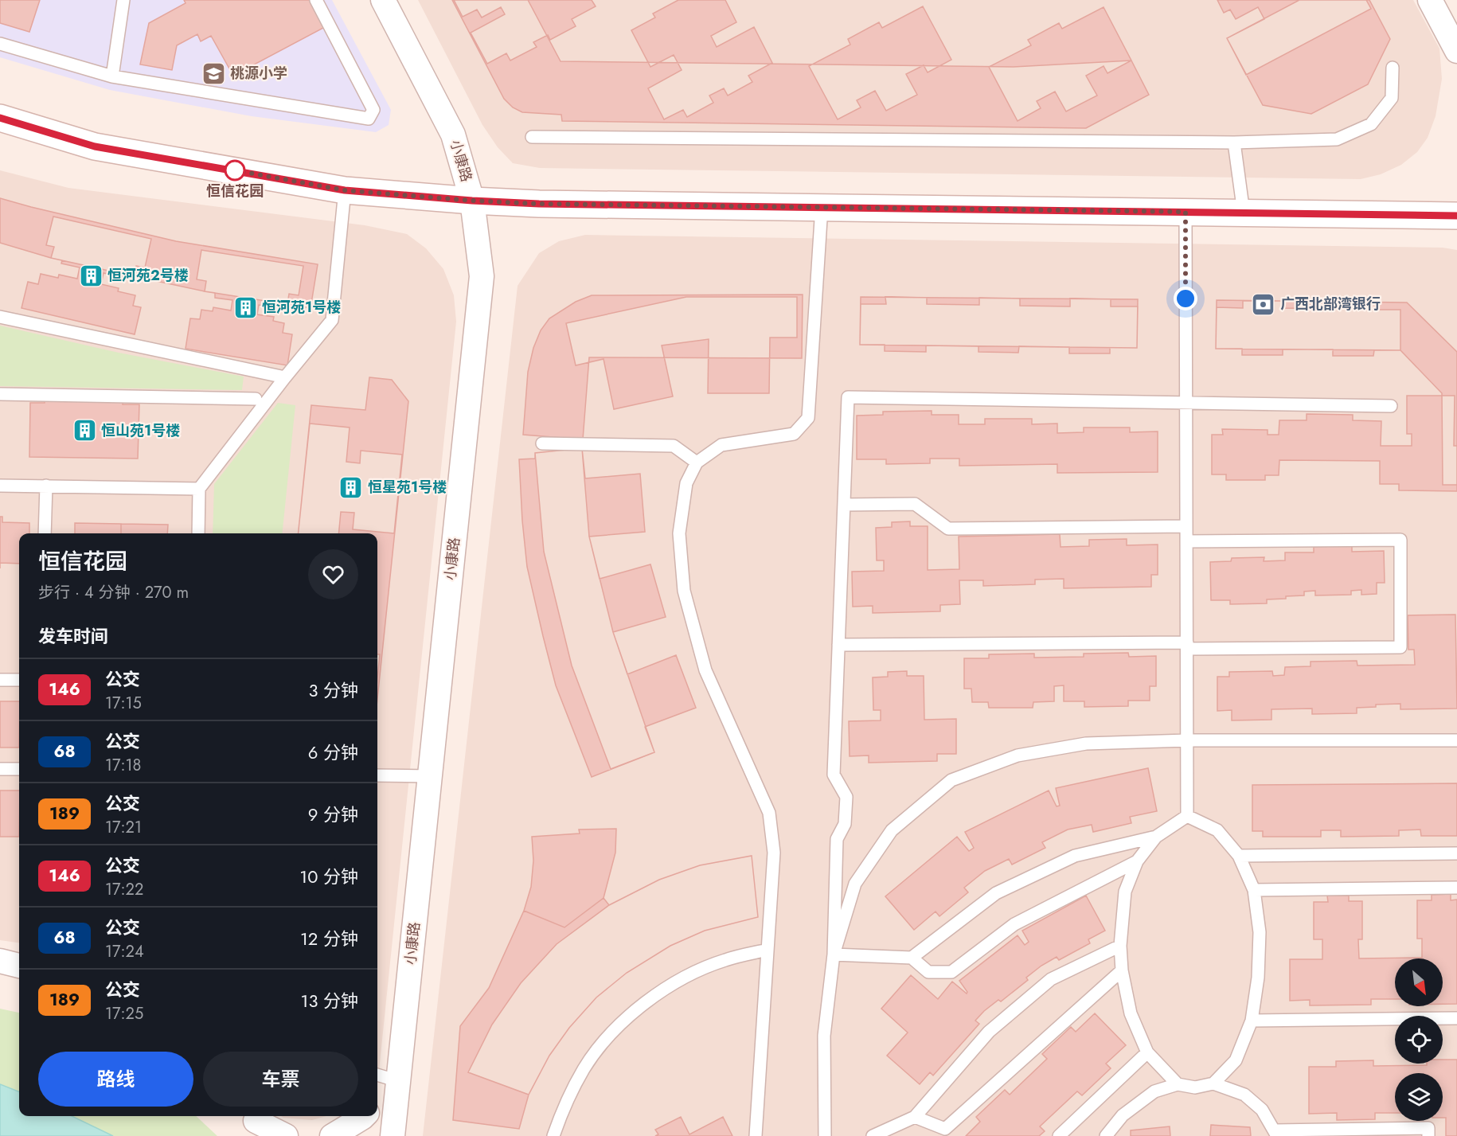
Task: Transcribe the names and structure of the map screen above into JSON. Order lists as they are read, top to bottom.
{
  "streets": {
    "street": ["小康路"]
  },
  "places": {
    "school or university": ["桃源小学"],
    "other": ["恒信花园"],
    "building": [
      "恒河苑2号楼",
      "恒河苑1号楼",
      "恒山苑1号楼",
      "恒星苑1号楼"
    ],
    "bank": ["广西北部湾银行"]
  },
  "lines": ["bus line 146"],
  "north": "bottom right",
  "page": {
    "heading": [
      ["恒信花园", "步行 · 4 分钟 · 270 m"],
      "发车时间"
    ],
    "list": [
      {
        "mark": "146",
        "name": "公交",
        "note": "17:15",
        "value": "3 分钟"
      },
      {
        "mark": "68",
        "name": "公交",
        "note": "17:18",
        "value": "6 分钟"
      },
      {
        "mark": "189",
        "name": "公交",
        "note": "17:21",
        "value": "9 分钟"
      },
      {
        "mark": "146",
        "name": "公交",
        "note": "17:22",
        "value": "10 分钟"
      },
      {
        "mark": "68",
        "name": "公交",
        "note": "17:24",
        "value": "12 分钟"
      },
      {
        "mark": "189",
        "name": "公交",
        "note": "17:25",
        "value": "13 分钟"
      }
    ],
    "buttons": ["路线", "车票"]
  }
}
